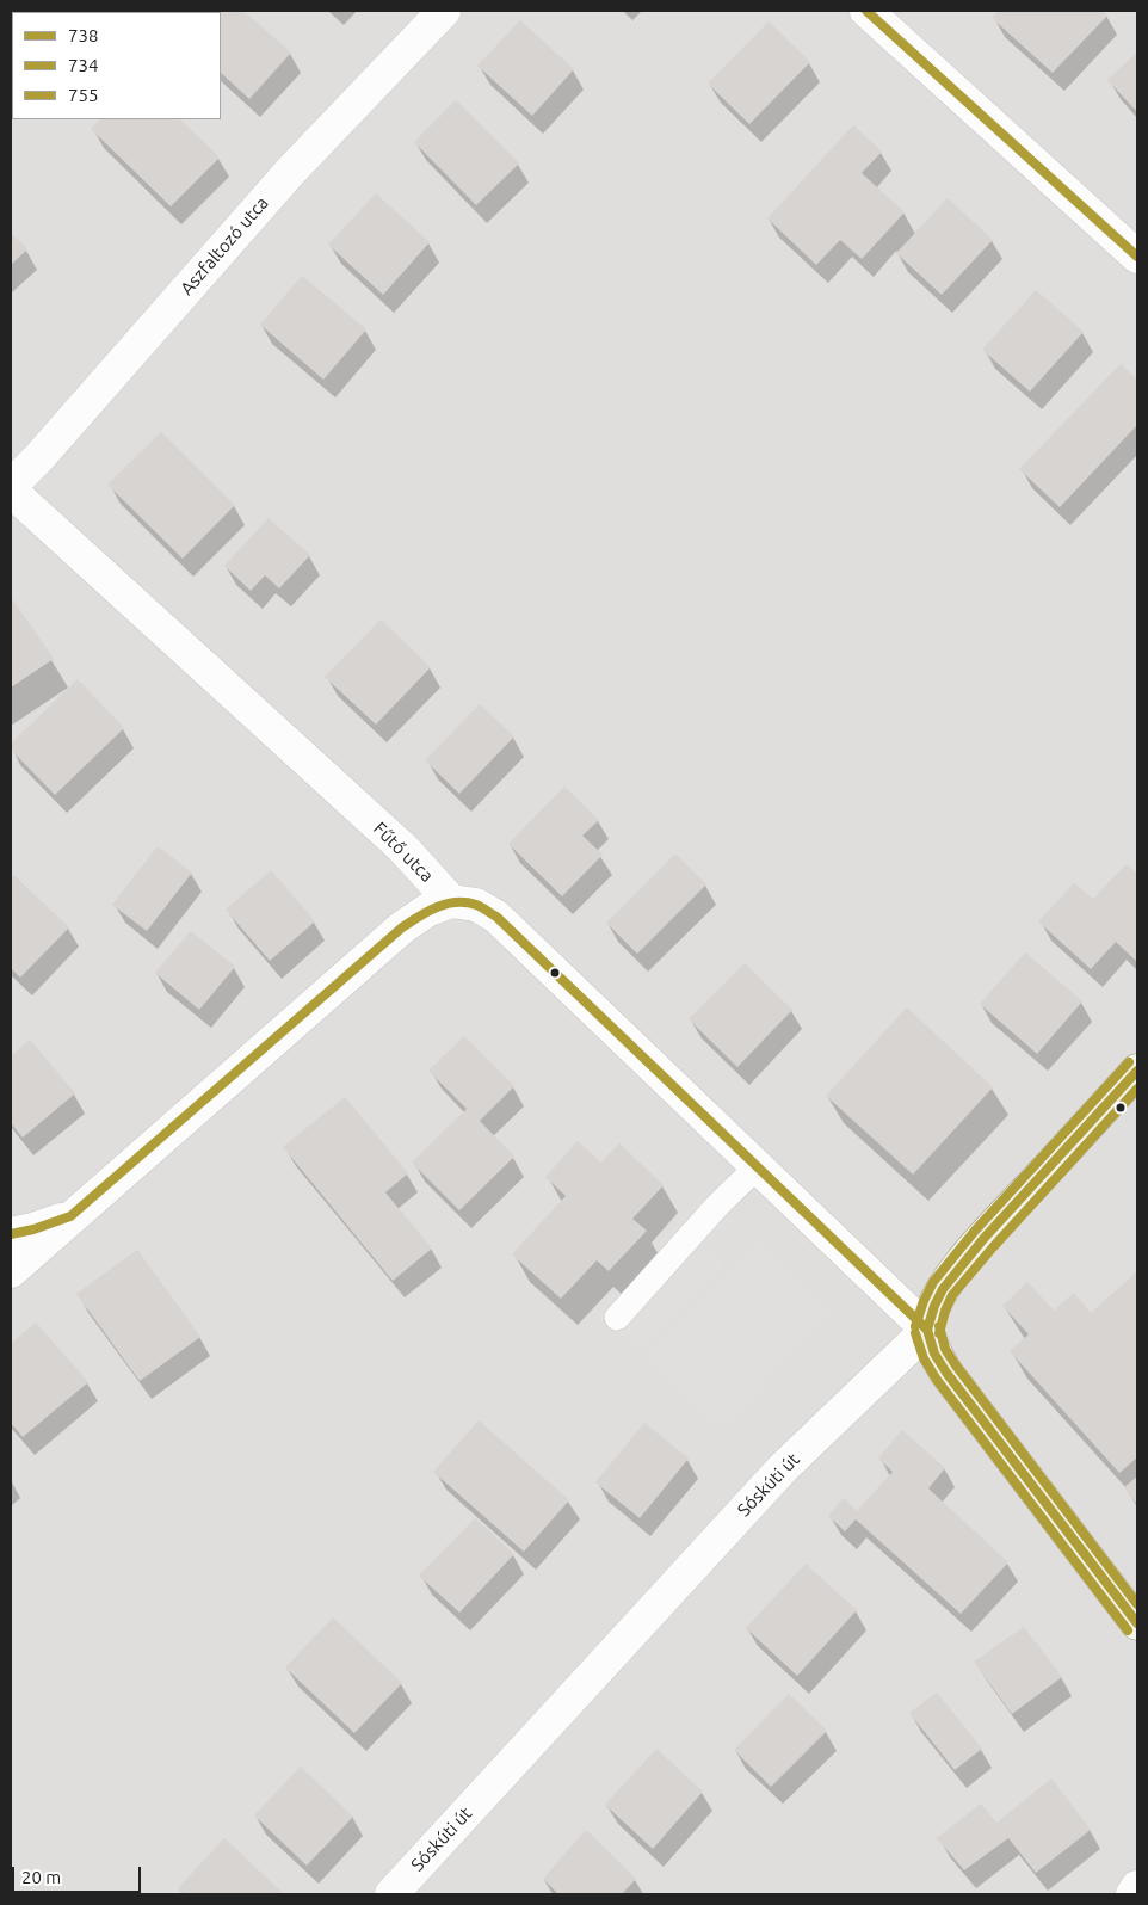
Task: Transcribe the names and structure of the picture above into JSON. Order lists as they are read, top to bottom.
{
  "streets": {
    "street": ["Aszfaltozó utca", "Fűtő utca", "Sóskúti út"]
  },
  "lines": ["transit line 738", "transit line 755", "transit line 734"],
  "legend": ["738", "734", "755"],
  "scale_bar": "20 m"
}
